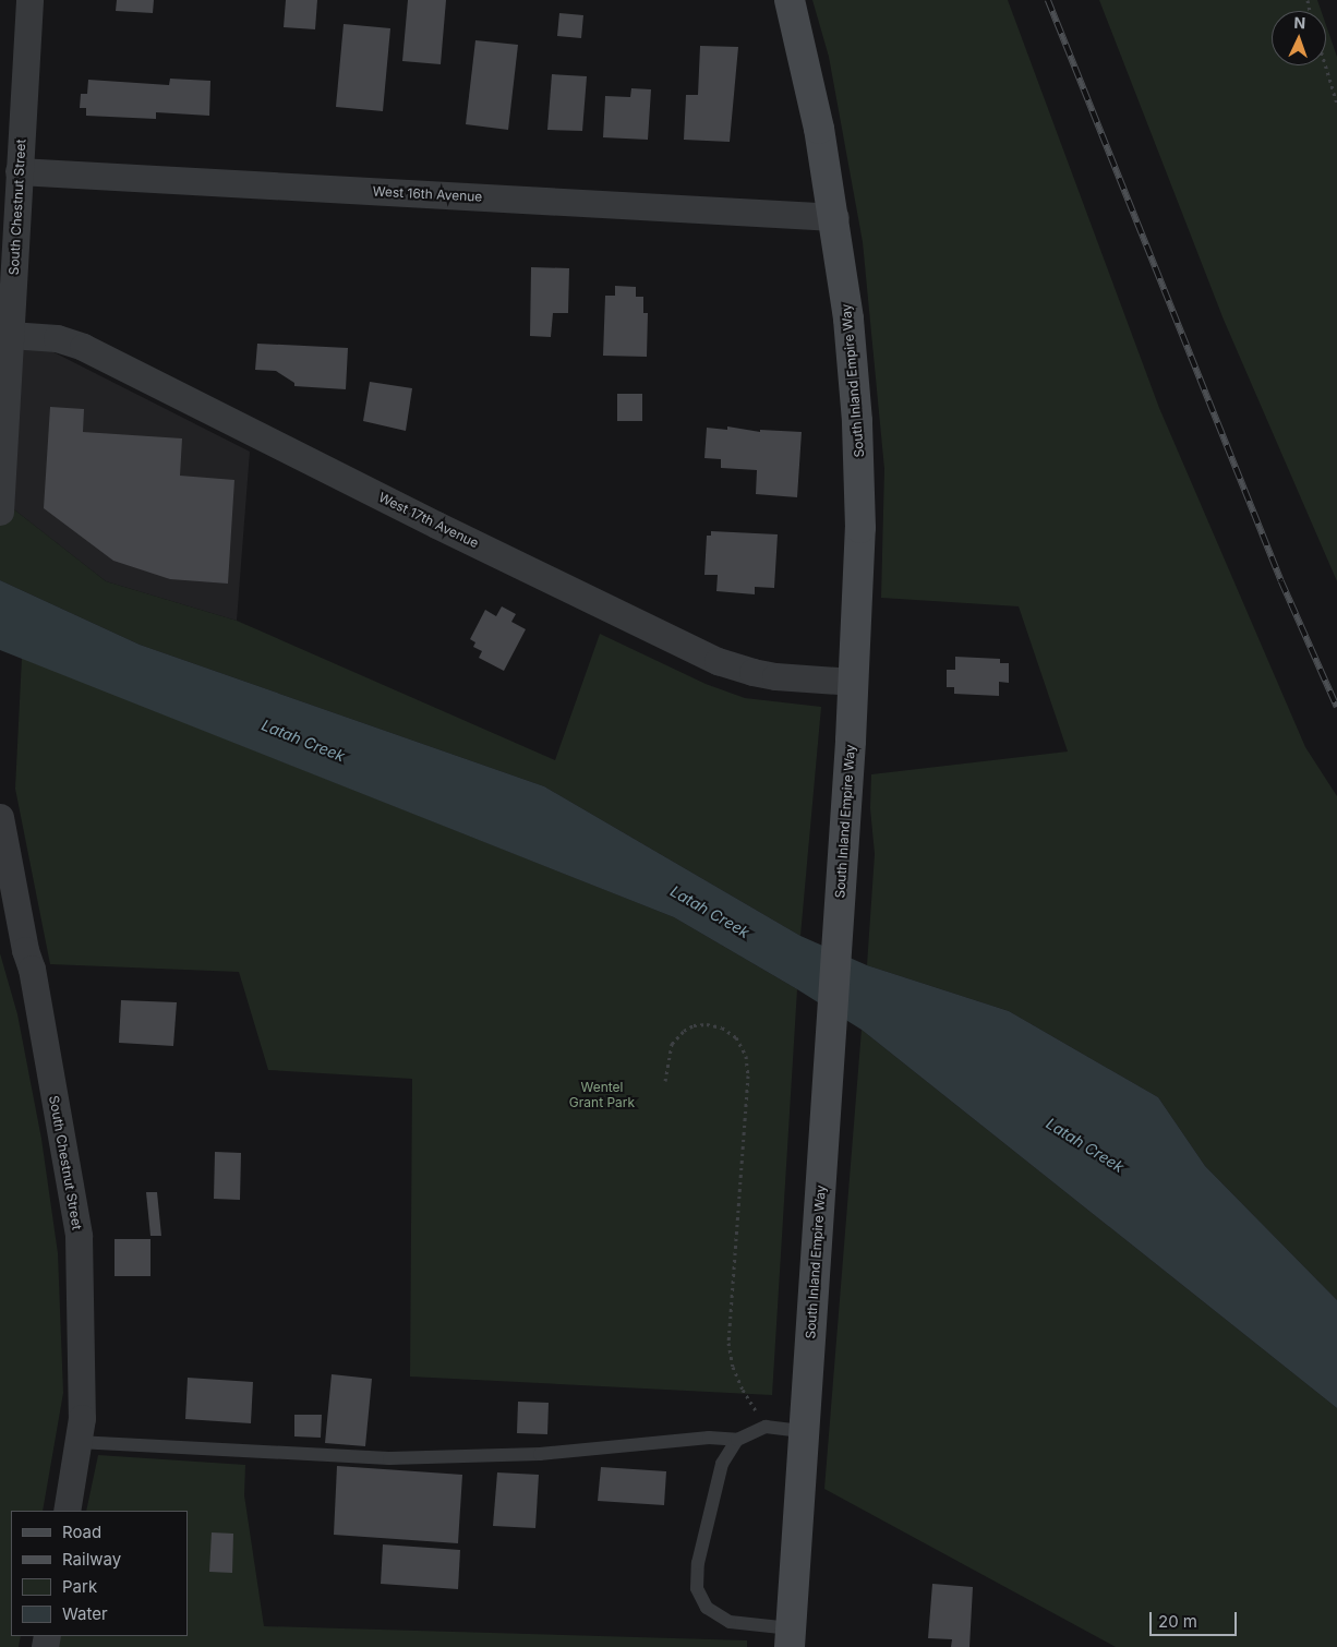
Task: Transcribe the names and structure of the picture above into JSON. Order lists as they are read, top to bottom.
{
  "streets": {
    "street": [
      "West 16th Avenue",
      "South Chestnut Street",
      "South Inland Empire Way",
      "West 17th Avenue"
    ]
  },
  "crossings": [
    ["West 16th Avenue", "South Chestnut Street"],
    ["West 16th Avenue", "South Inland Empire Way"],
    ["South Chestnut Street", "West 17th Avenue"],
    ["South Inland Empire Way", "West 17th Avenue"]
  ],
  "water": ["Latah Creek"],
  "parks": ["Wentel Grant Park"],
  "legend": [
    "Road",
    "Railway",
    "Park",
    "Water"
  ],
  "scale_bar": "20 m",
  "north": "top"
}
